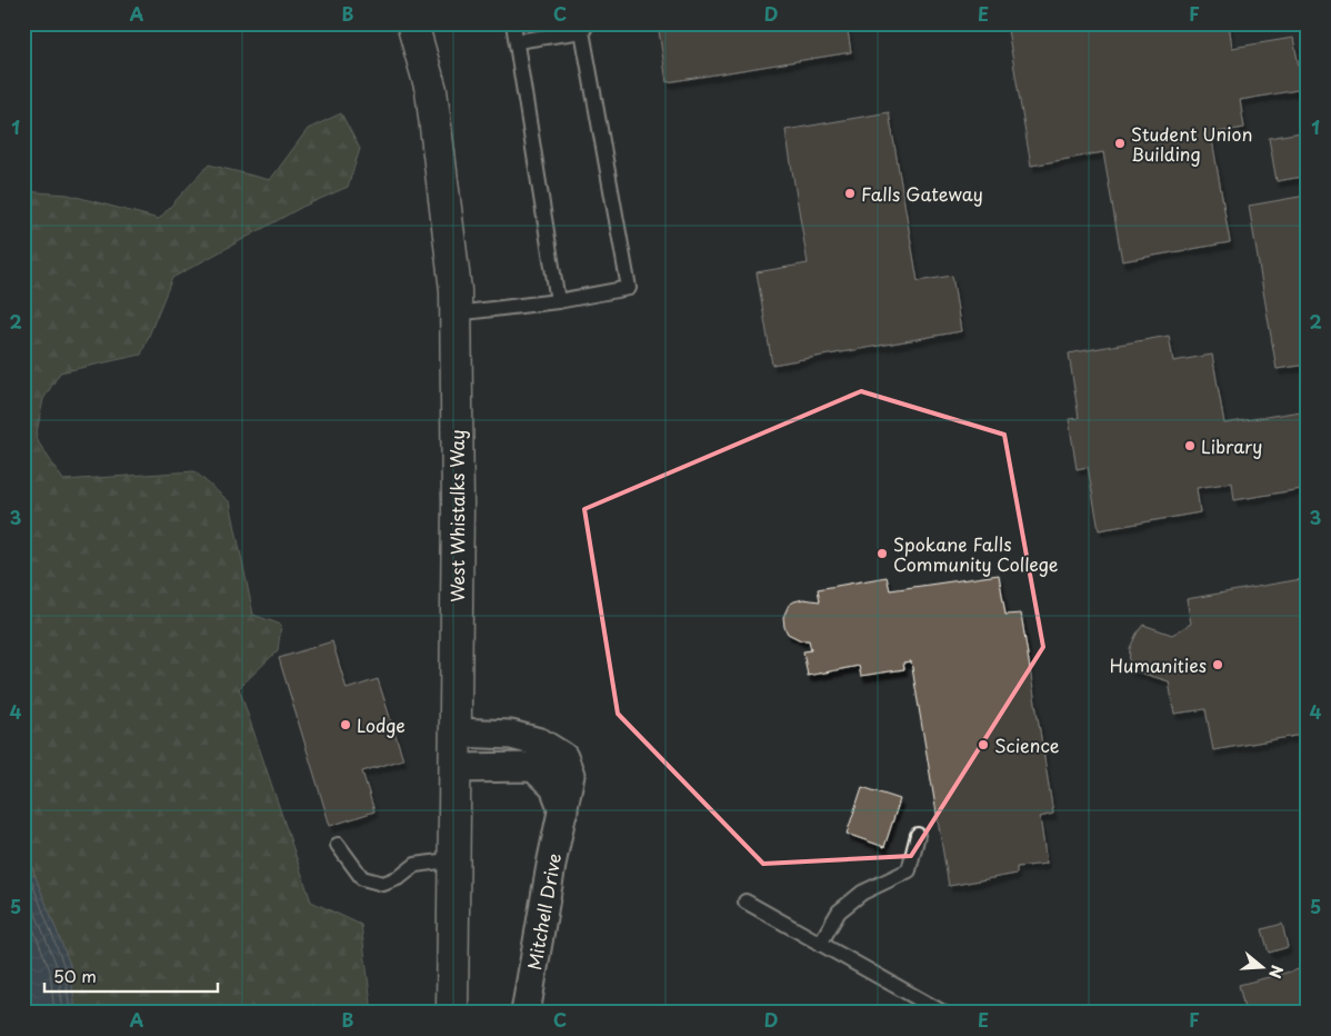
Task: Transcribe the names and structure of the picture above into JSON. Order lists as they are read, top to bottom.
{
  "streets": {
    "main road": ["West Whistalks Way"],
    "street": ["Mitchell Drive"]
  },
  "crossings": [
    ["West Whistalks Way", "Mitchell Drive"]
  ],
  "places": [
    "Student Union Building",
    "Falls Gateway",
    "Library",
    "Spokane Falls Community College",
    "Humanities",
    "Lodge",
    "Science"
  ],
  "scale_bar": "50 m",
  "north": "right",
  "grid": {
    "columns": [
      "A",
      "B",
      "C",
      "D",
      "E",
      "F"
    ],
    "rows": [
      "1",
      "2",
      "3",
      "4",
      "5"
    ]
  }
}
